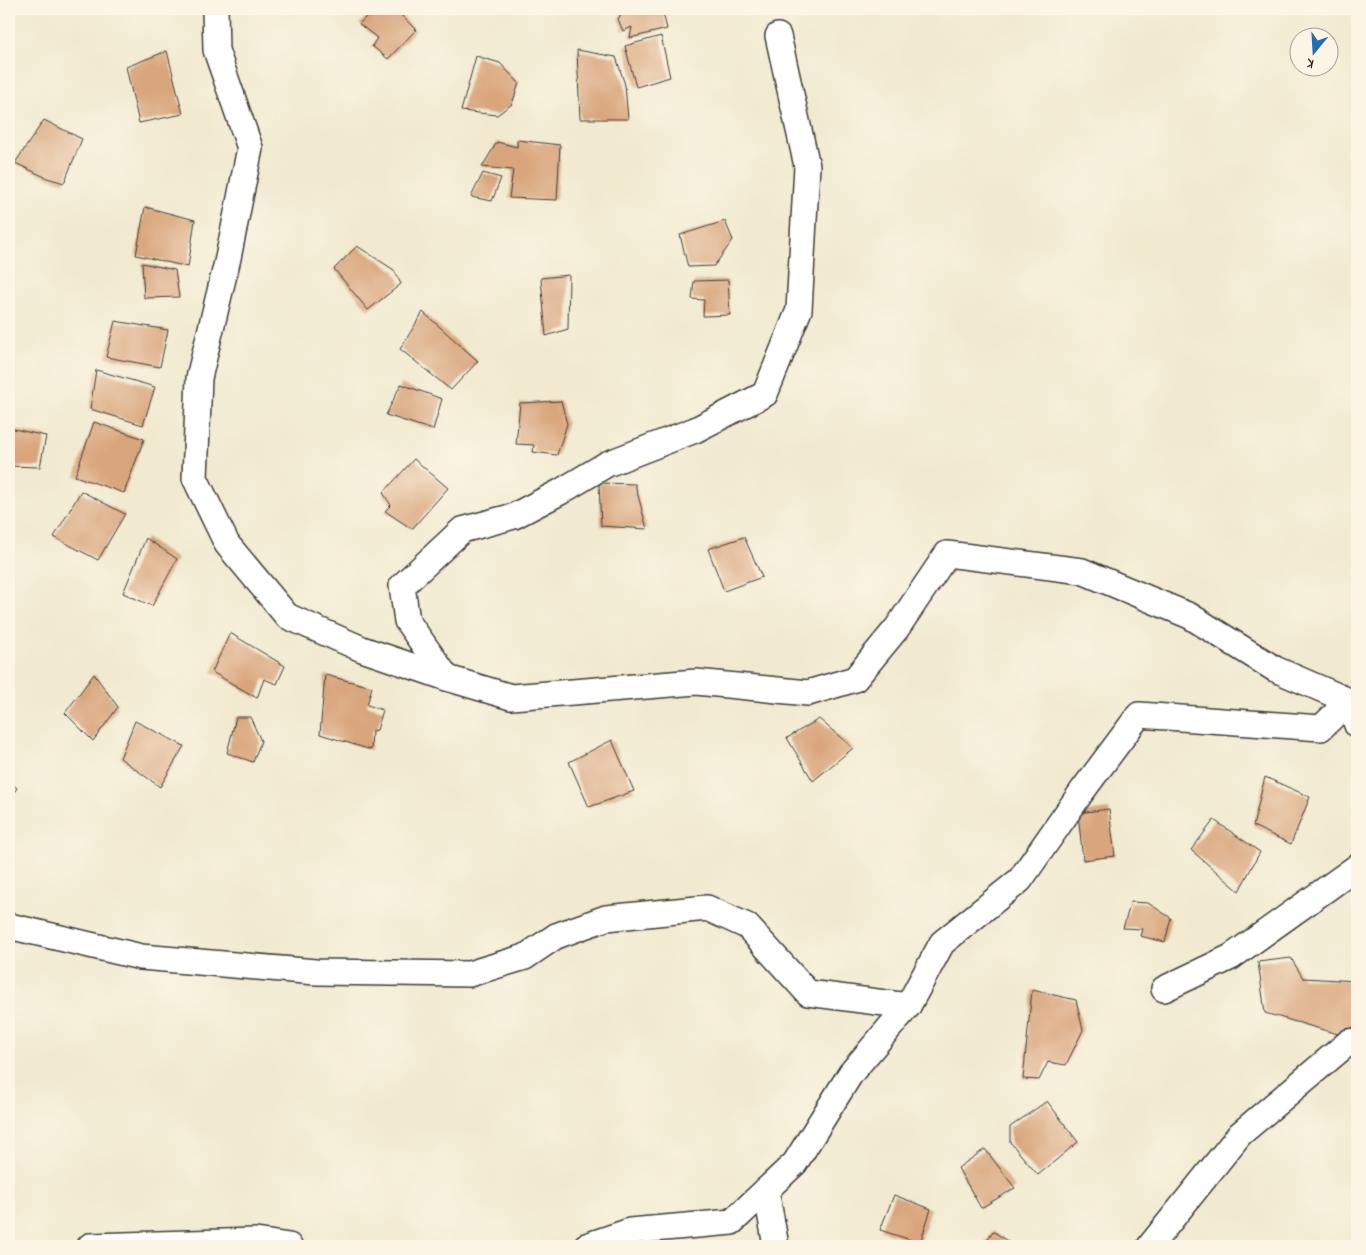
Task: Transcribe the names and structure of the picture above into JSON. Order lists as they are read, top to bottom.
{
  "north": "bottom"
}
